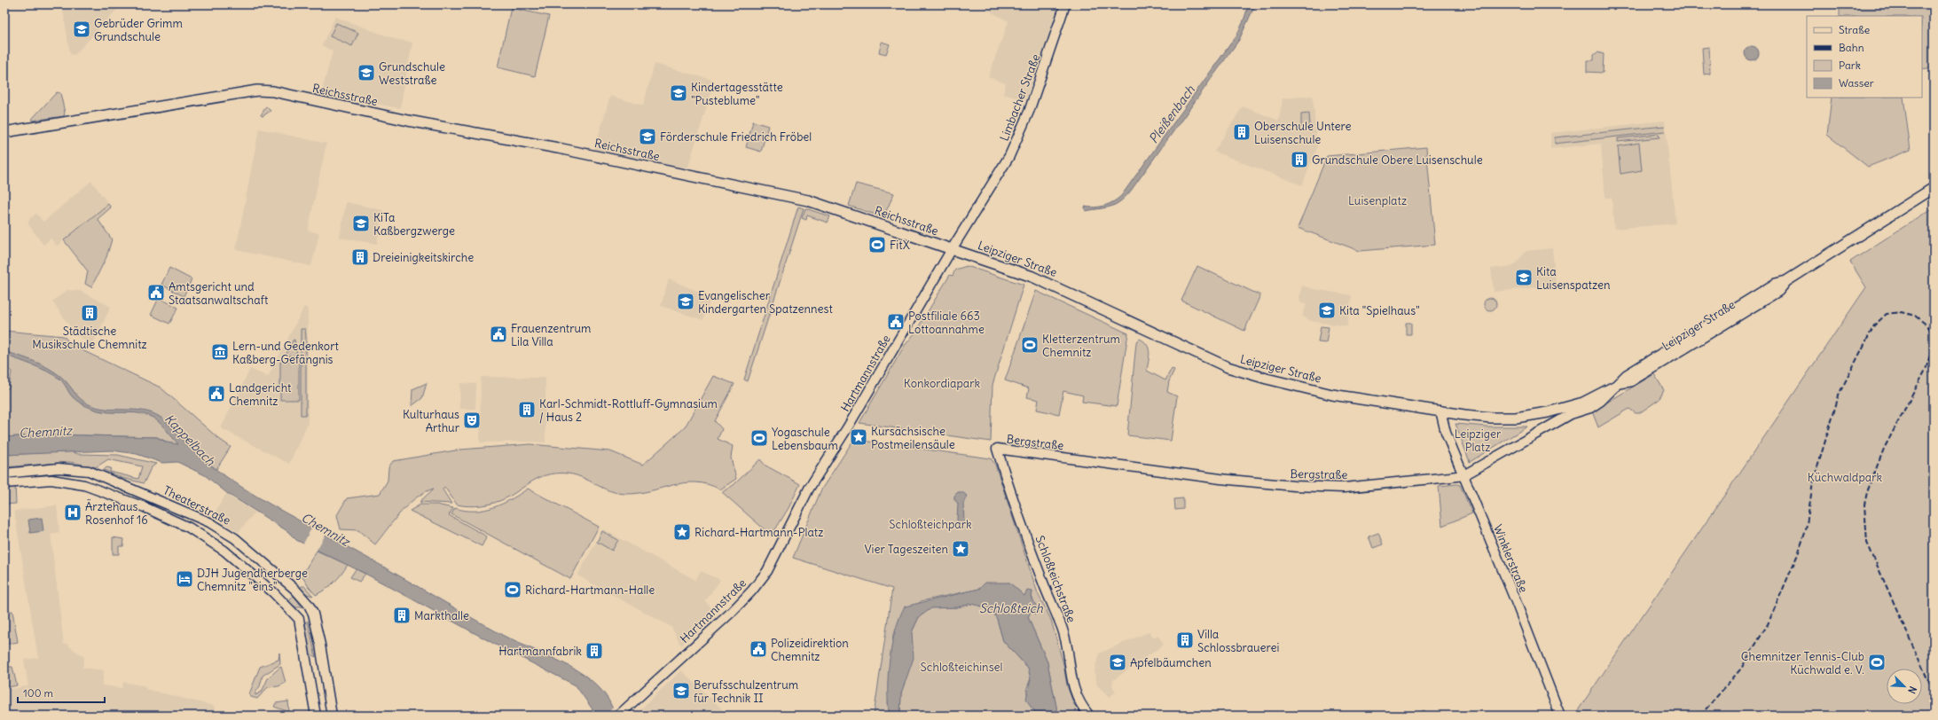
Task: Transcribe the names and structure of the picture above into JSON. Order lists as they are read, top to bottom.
{
  "streets": {
    "main road": [
      "Reichsstraße",
      "Limbacher Straße",
      "Leipziger Straße",
      "Hartmannstraße",
      "Bergstraße",
      "Theaterstraße",
      "Winklerstraße",
      "Schloßteichstraße"
    ]
  },
  "crossings": [
    ["Reichsstraße", "Limbacher Straße"],
    ["Reichsstraße", "Leipziger Straße"],
    ["Reichsstraße", "Hartmannstraße"],
    ["Limbacher Straße", "Leipziger Straße"],
    ["Limbacher Straße", "Hartmannstraße"],
    ["Leipziger Straße", "Hartmannstraße"],
    ["Leipziger Straße", "Bergstraße"],
    ["Leipziger Straße", "Winklerstraße"],
    ["Bergstraße", "Winklerstraße"],
    ["Bergstraße", "Schloßteichstraße"]
  ],
  "water": [
    "Pleißenbach",
    "Chemnitz",
    "Kappelbach",
    "Schloßteich"
  ],
  "parks": [
    "Luisenplatz",
    "Konkordiapark",
    "Leipziger Platz",
    "Küchwaldpark",
    "Schloßteichpark",
    "Schloßteichinsel"
  ],
  "places": {
    "school or university": [
      "Gebrüder Grimm Grundschule",
      "Grundschule Weststraße",
      "Kindertagesstätte \"Pusteblume\"",
      "Förderschule Friedrich Fröbel",
      "KiTa Kaßbergzwerge",
      "Kita Luisenspatzen",
      "Evangelischer Kindergarten Spatzennest",
      "Kita \"Spielhaus\"",
      "Apfelbäumchen",
      "Berufsschulzentrum für Technik II"
    ],
    "building": [
      "Oberschule Untere Luisenschule",
      "Grundschule Obere Luisenschule",
      "Dreieinigkeitskirche",
      "Städtische Musikschule Chemnitz",
      "Karl-Schmidt-Rottluff-Gymnasium / Haus 2",
      "Markthalle",
      "Villa Schlossbrauerei",
      "Hartmannfabrik"
    ],
    "sports": [
      "FitX",
      "Kletterzentrum Chemnitz",
      "Yogaschule Lebensbaum",
      "Richard-Hartmann-Halle",
      "Chemnitzer Tennis-Club Küchwald e. V."
    ],
    "public building": [
      "Amtsgericht und Staatsanwaltschaft",
      "Postfiliale 663 Lottoannahme",
      "Frauenzentrum Lila Villa",
      "Landgericht Chemnitz",
      "Polizeidirektion Chemnitz"
    ],
    "museum": ["Lern-und Gedenkort Kaßberg-Gefängnis"],
    "theatre": ["Kulturhaus Arthur"],
    "place": ["Kursächsische Postmeilensäule", "Richard-Hartmann-Platz", "Vier Tageszeiten"],
    "hospital": ["Ärztehaus Rosenhof 16"],
    "hotel": ["DJH Jugendherberge Chemnitz \"eins\""]
  },
  "legend": [
    "Straße",
    "Bahn",
    "Park",
    "Wasser"
  ],
  "scale_bar": "100 m",
  "north": "bottom right"
}
